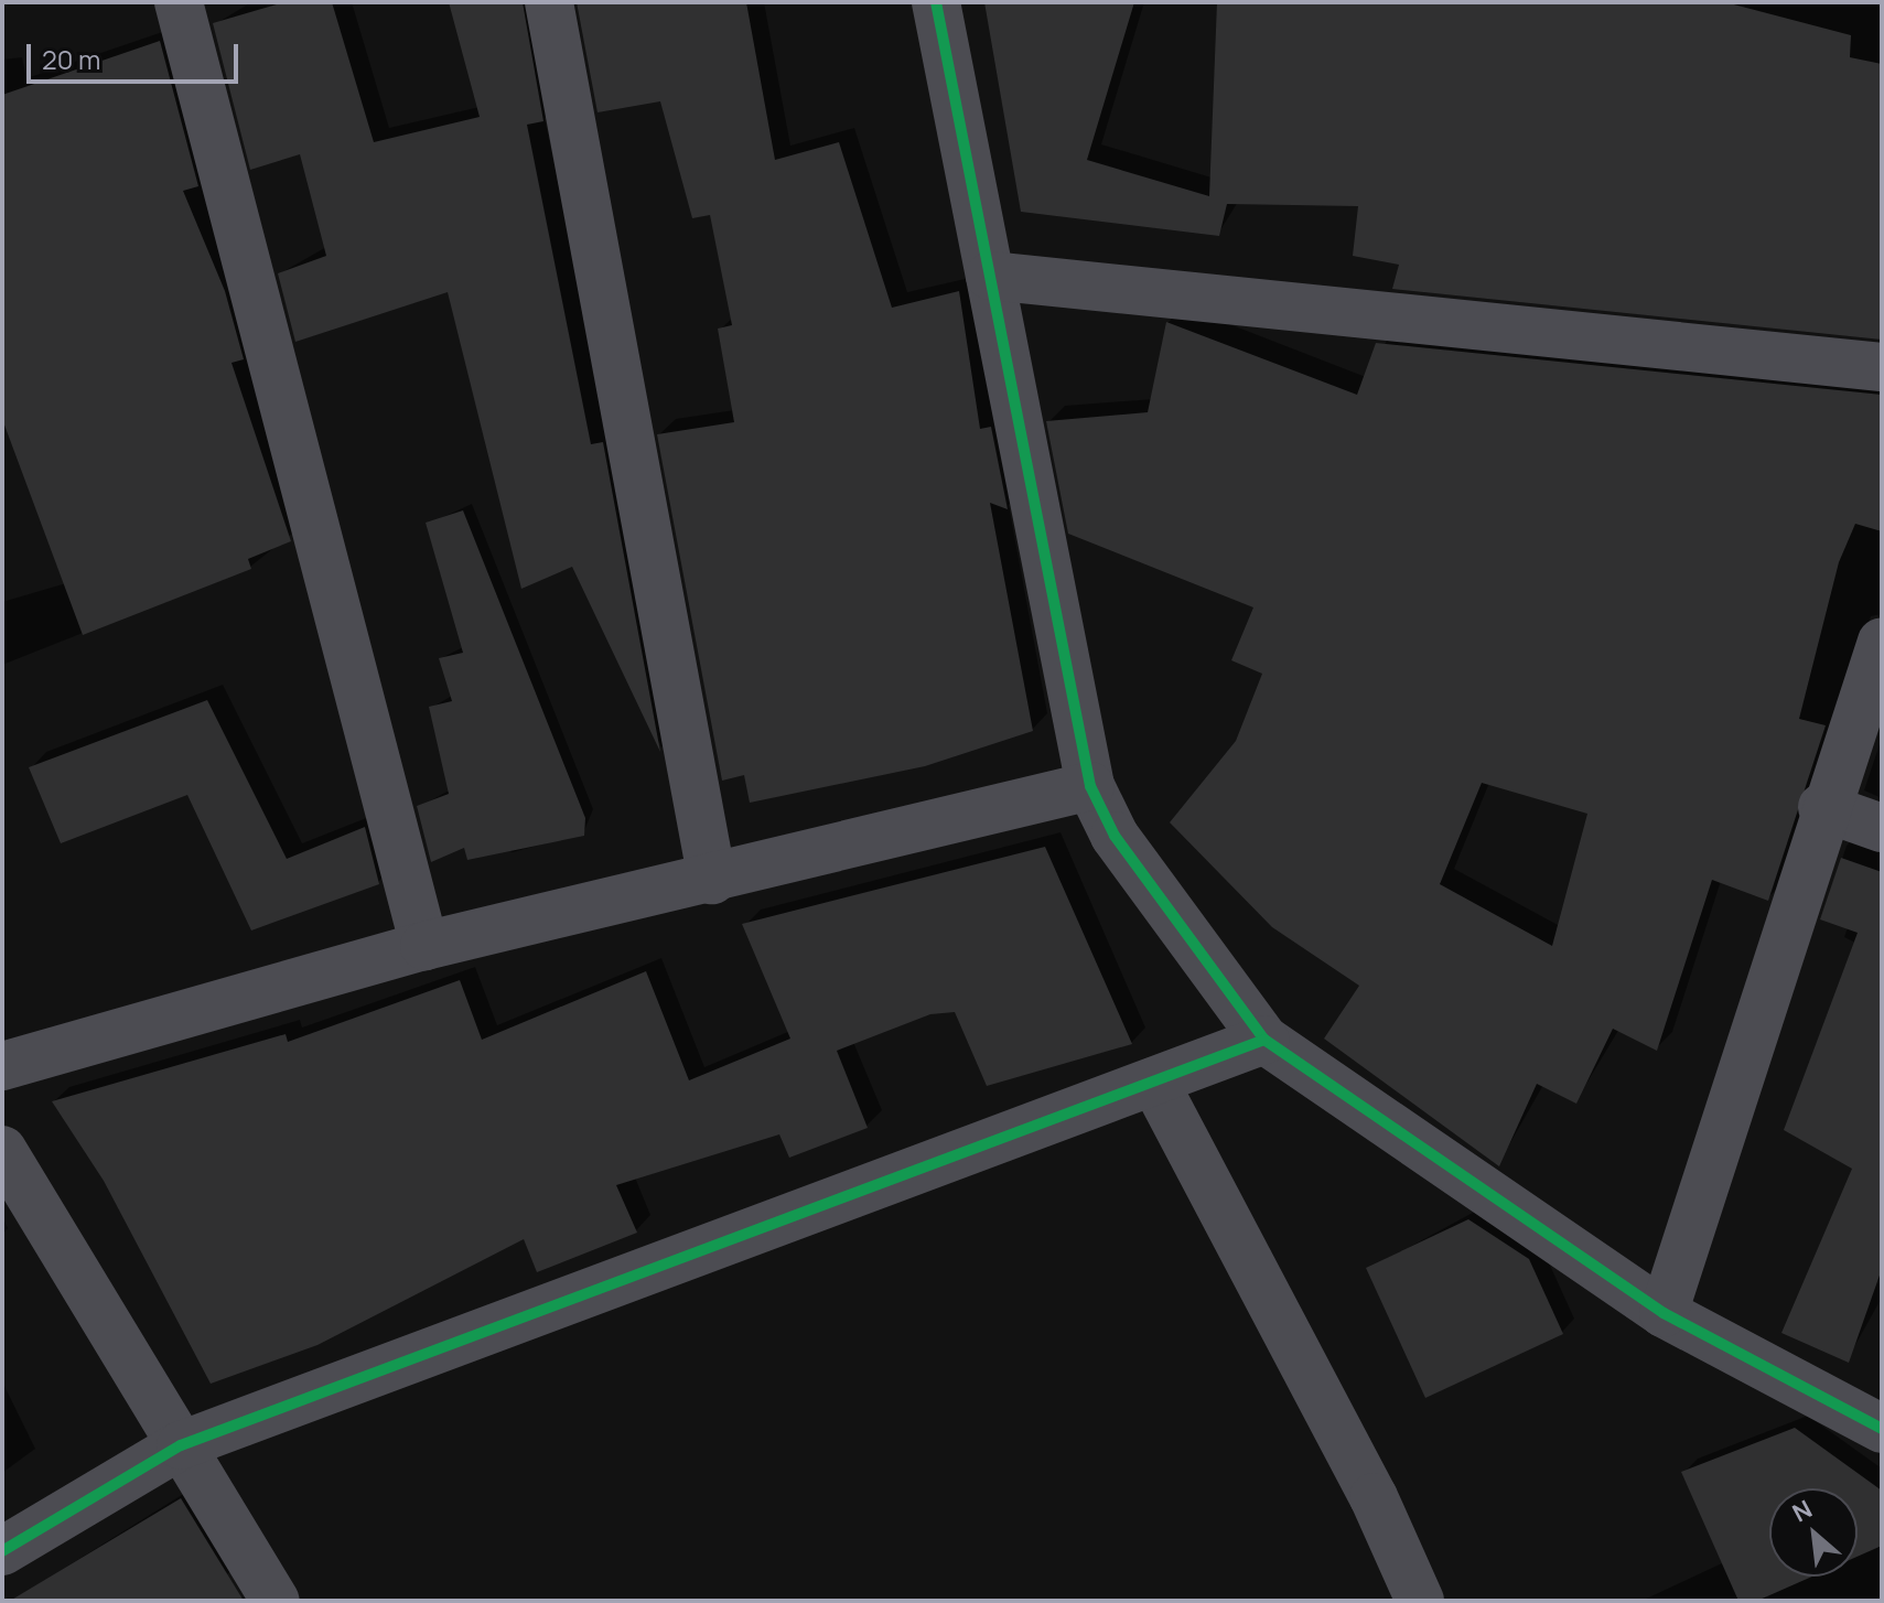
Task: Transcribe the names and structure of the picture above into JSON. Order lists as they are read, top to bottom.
{
  "scale_bar": "20 m",
  "north": "top left"
}
